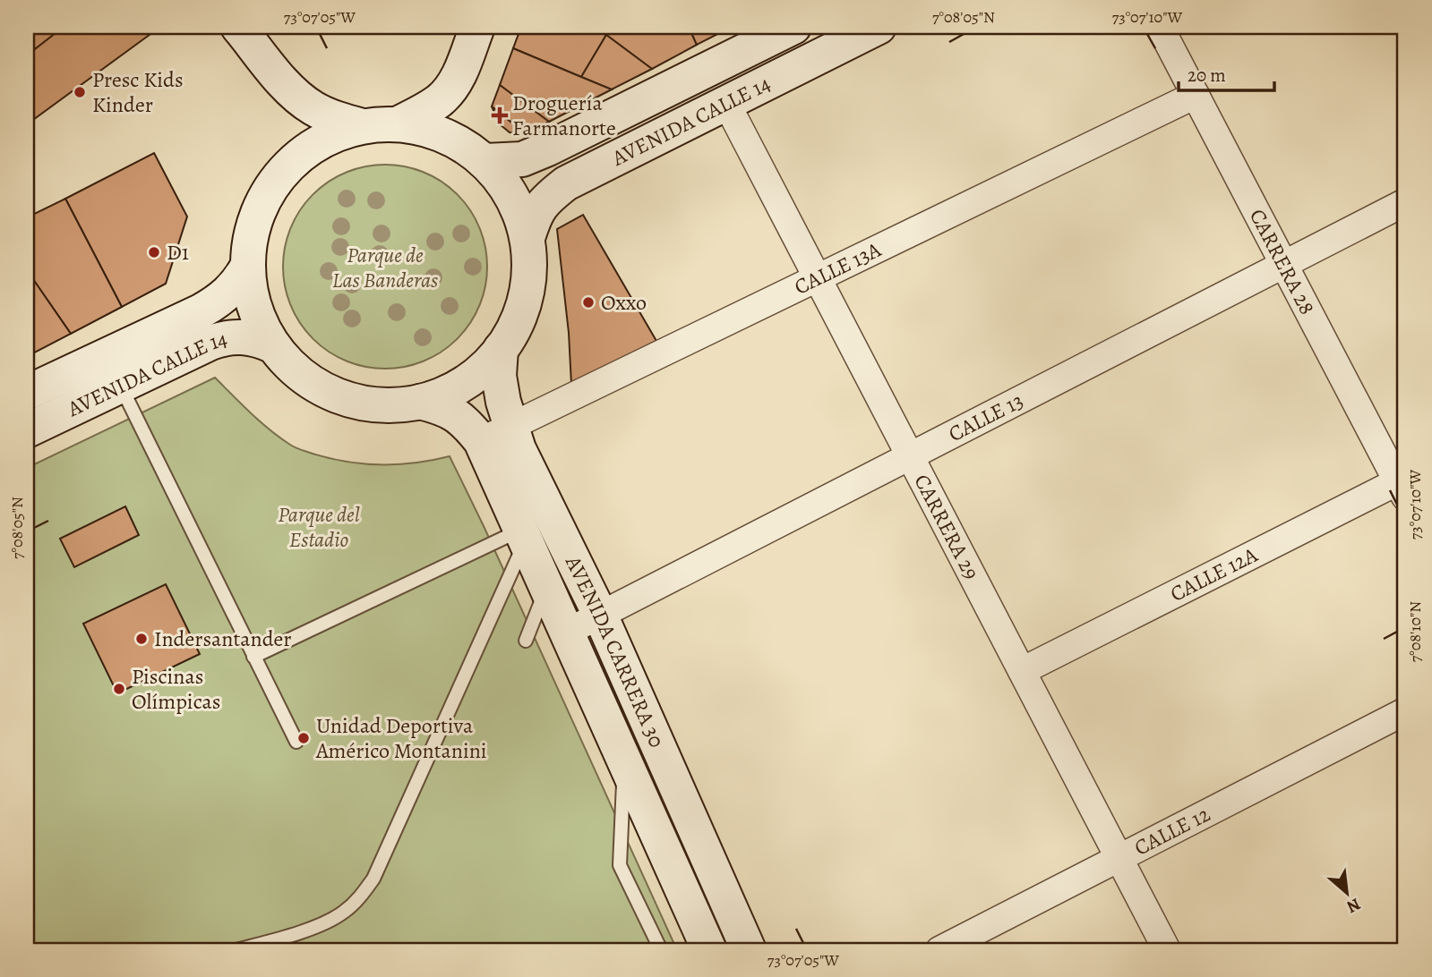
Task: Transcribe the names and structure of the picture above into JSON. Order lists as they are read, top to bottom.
{
  "streets": {
    "main road": ["AVENIDA CALLE 14", "AVENIDA CARRERA 30"],
    "street": [
      "CARRERA 28",
      "CALLE 13A",
      "CALLE 13",
      "CARRERA 29",
      "CALLE 12A",
      "CALLE 12"
    ]
  },
  "crossings": [
    ["AVENIDA CALLE 14", "CARRERA 29"],
    ["CARRERA 28", "CALLE 13A"],
    ["CARRERA 28", "CALLE 13"],
    ["CARRERA 28", "CALLE 12A"],
    ["CALLE 13A", "CARRERA 29"],
    ["CALLE 13A", "AVENIDA CARRERA 30"],
    ["CALLE 13", "CARRERA 29"],
    ["CALLE 13", "AVENIDA CARRERA 30"],
    ["CARRERA 29", "CALLE 12A"],
    ["CARRERA 29", "CALLE 12"]
  ],
  "parks": ["Parque de Las Banderas", "Parque del Estadio"],
  "places": {
    "other": [
      "Presc Kids Kinder",
      "D1",
      "Oxxo",
      "Indersantander",
      "Piscinas Olímpicas",
      "Unidad Deportiva Américo Montanini"
    ],
    "health": ["Droguería Farmanorte"]
  },
  "scale_bar": "20 m",
  "north": "bottom right",
  "coordinates": [
    "73°07'05\"W",
    "7°08'05\"N",
    "73°07'10\"W",
    "7°08'10\"N"
  ]
}
